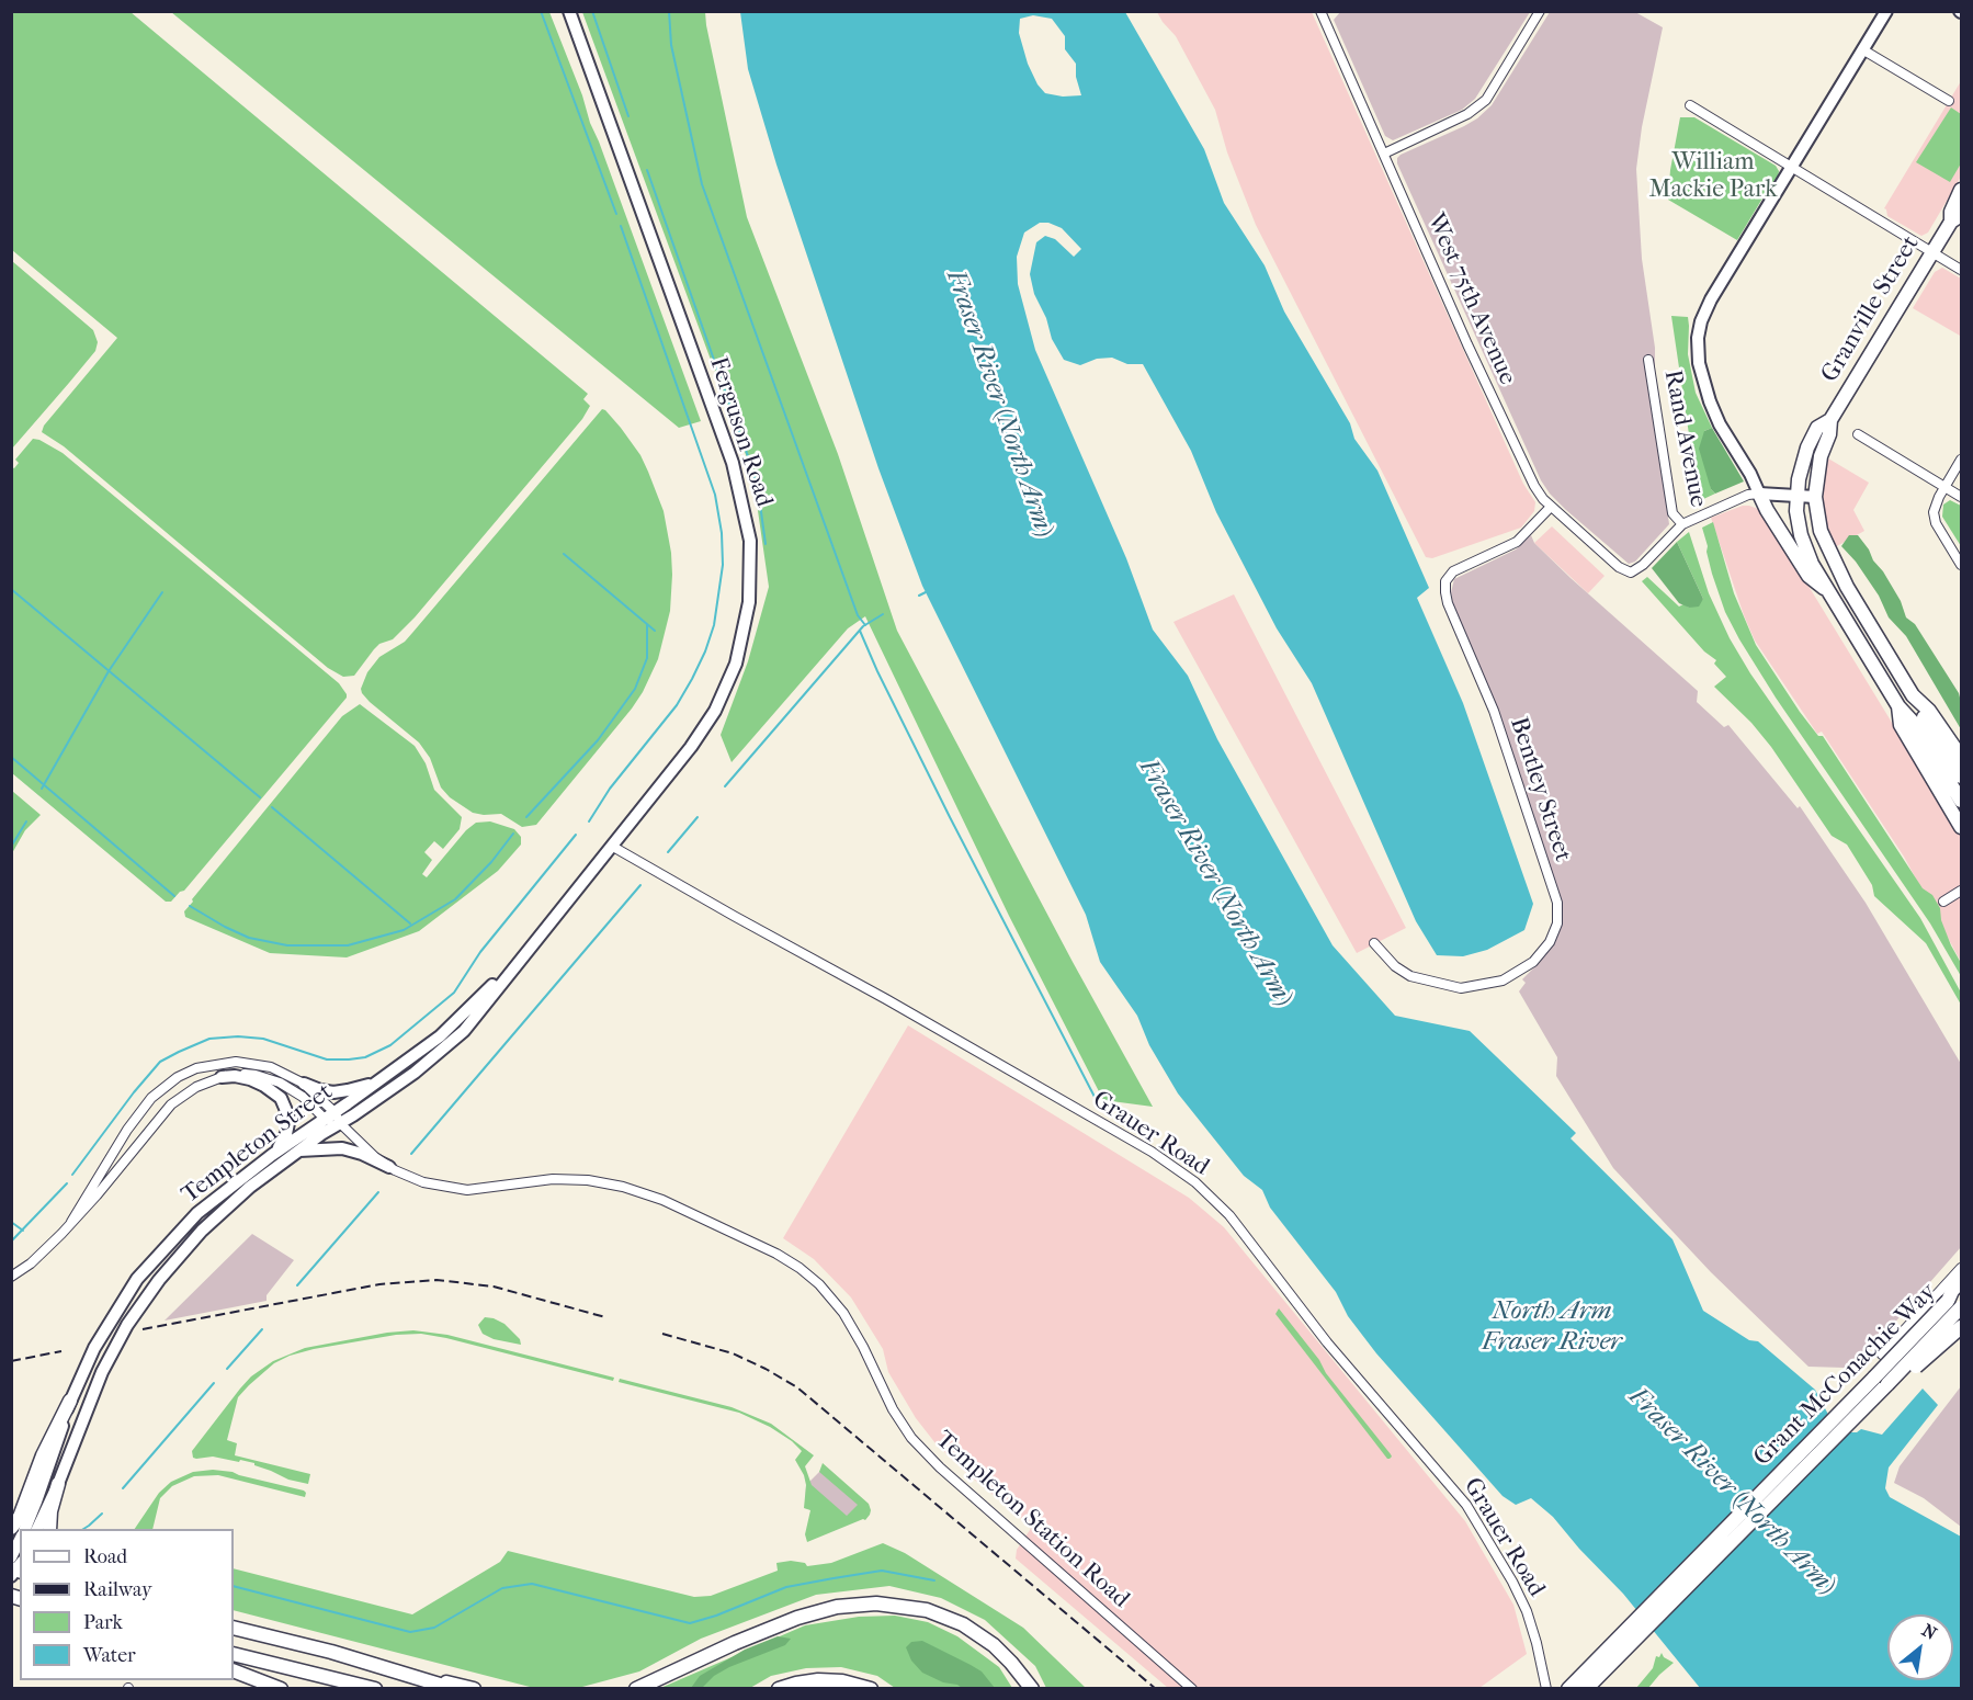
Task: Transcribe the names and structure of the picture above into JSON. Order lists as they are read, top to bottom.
{
  "streets": {
    "main road": ["Granville Street", "Grant McConachie Way"],
    "street": [
      "West 75th Avenue",
      "Ferguson Road",
      "Rand Avenue",
      "Bentley Street",
      "Grauer Road",
      "Templeton Street",
      "Templeton Station Road"
    ]
  },
  "crossings": [
    ["West 75th Avenue", "Rand Avenue"],
    ["West 75th Avenue", "Bentley Street"],
    ["Ferguson Road", "Grauer Road"],
    ["Ferguson Road", "Templeton Street"],
    ["Grauer Road", "Templeton Street"],
    ["Templeton Street", "Templeton Station Road"]
  ],
  "water": ["Fraser River (North Arm)", "North Arm Fraser River"],
  "parks": ["William Mackie Park"],
  "legend": [
    "Road",
    "Railway",
    "Park",
    "Water"
  ],
  "north": "top right"
}
